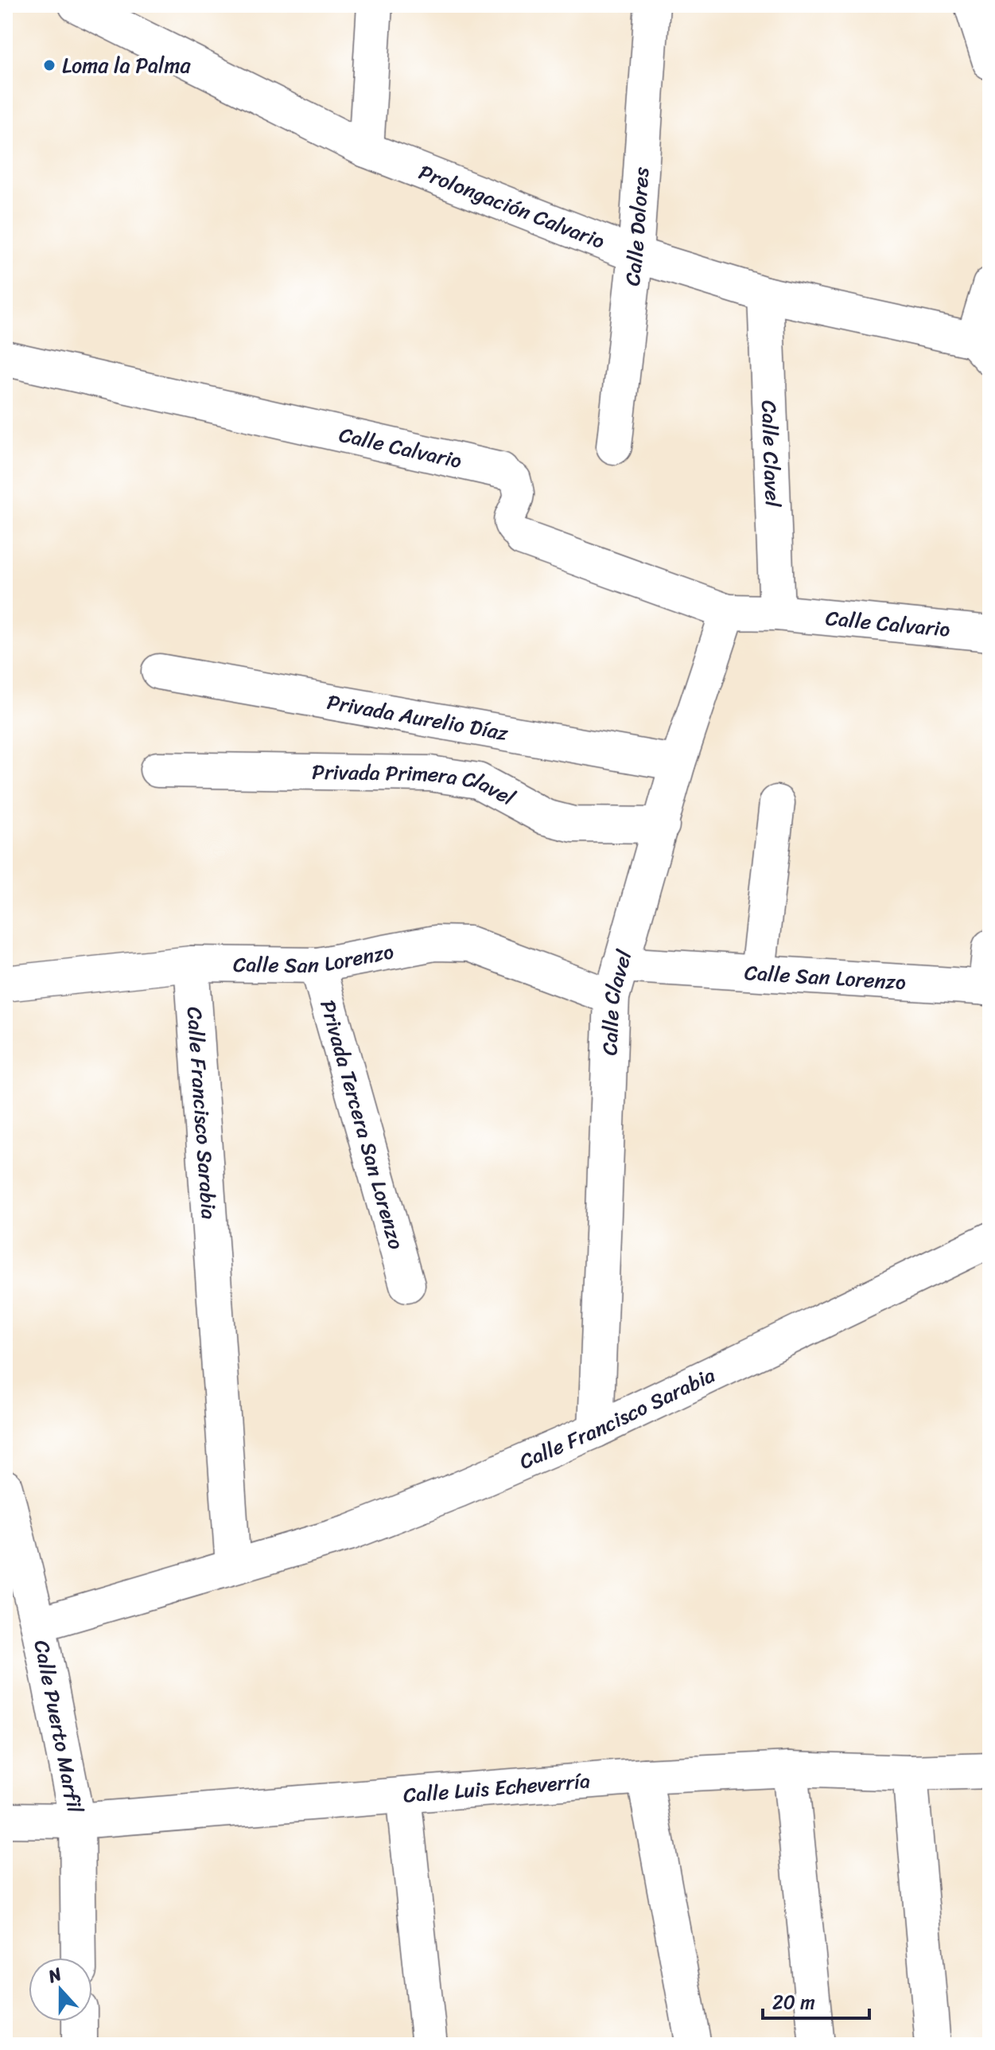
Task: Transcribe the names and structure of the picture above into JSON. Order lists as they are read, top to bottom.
{
  "streets": {
    "street": [
      "Prolongación Calvario",
      "Calle Dolores",
      "Calle Calvario",
      "Calle Clavel",
      "Privada Aurelio Díaz",
      "Privada Primera Clavel",
      "Calle San Lorenzo",
      "Calle Francisco Sarabia",
      "Privada Tercera San Lorenzo",
      "Calle Puerto Marfil",
      "Calle Luis Echeverría"
    ]
  },
  "crossings": [
    ["Prolongación Calvario", "Calle Dolores"],
    ["Prolongación Calvario", "Calle Clavel"],
    ["Calle Calvario", "Calle Clavel"],
    ["Calle Clavel", "Privada Aurelio Díaz"],
    ["Calle Clavel", "Privada Primera Clavel"],
    ["Calle Clavel", "Calle San Lorenzo"],
    ["Calle Clavel", "Calle Francisco Sarabia"],
    ["Calle San Lorenzo", "Calle Francisco Sarabia"],
    ["Calle San Lorenzo", "Privada Tercera San Lorenzo"],
    ["Calle Francisco Sarabia", "Calle Puerto Marfil"],
    ["Calle Puerto Marfil", "Calle Luis Echeverría"]
  ],
  "places": ["Loma la Palma"],
  "scale_bar": "20 m",
  "north": "top"
}
